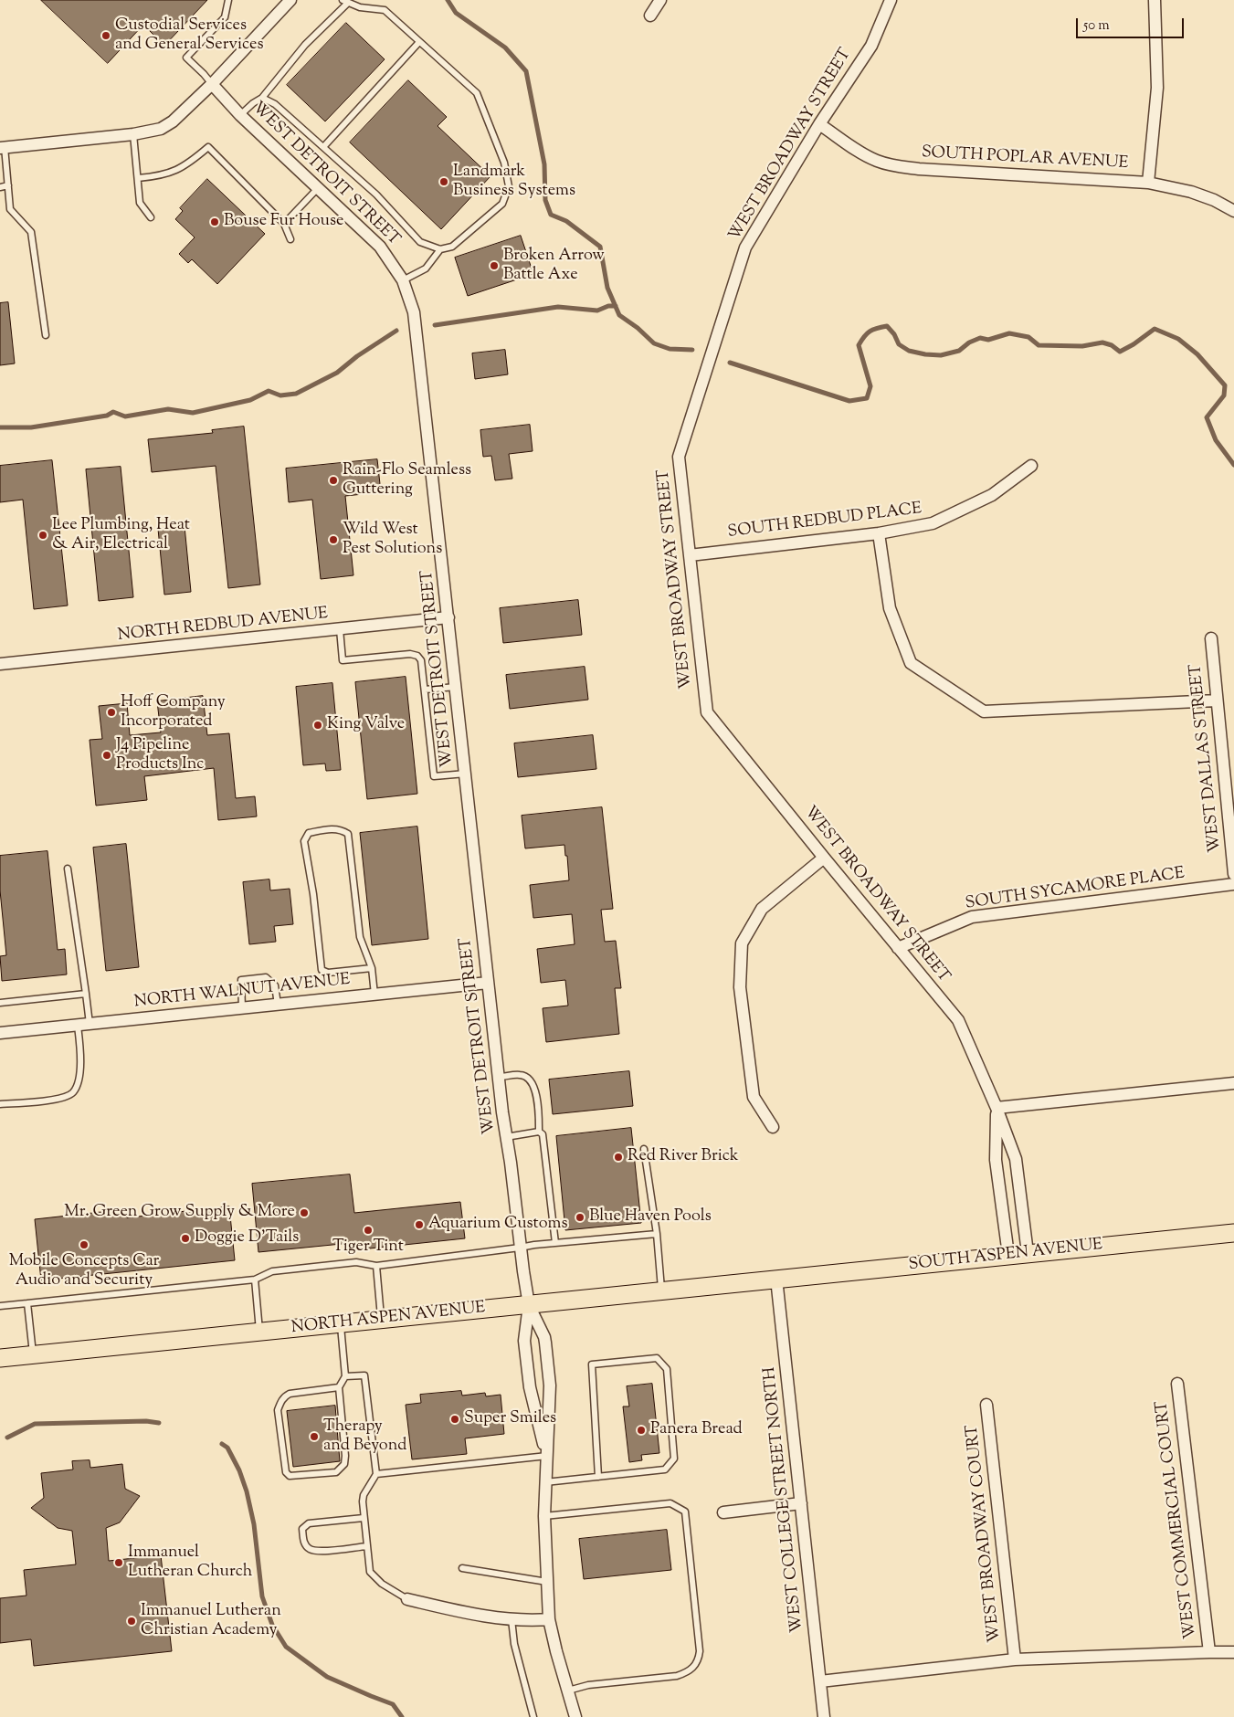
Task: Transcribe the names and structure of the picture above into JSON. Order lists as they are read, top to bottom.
{
  "streets": {
    "main road": ["SOUTH ASPEN AVENUE", "NORTH ASPEN AVENUE"],
    "street": [
      "WEST BROADWAY STREET",
      "SOUTH POPLAR AVENUE",
      "WEST DETROIT STREET",
      "SOUTH REDBUD PLACE",
      "NORTH REDBUD AVENUE",
      "WEST DALLAS STREET",
      "SOUTH SYCAMORE PLACE",
      "NORTH WALNUT AVENUE",
      "WEST COLLEGE STREET NORTH",
      "WEST COMMERCIAL COURT",
      "WEST BROADWAY COURT"
    ]
  },
  "crossings": [
    ["WEST BROADWAY STREET", "SOUTH POPLAR AVENUE"],
    ["WEST BROADWAY STREET", "SOUTH REDBUD PLACE"],
    ["WEST BROADWAY STREET", "SOUTH SYCAMORE PLACE"],
    ["WEST BROADWAY STREET", "SOUTH ASPEN AVENUE"],
    ["WEST DETROIT STREET", "NORTH REDBUD AVENUE"],
    ["WEST DETROIT STREET", "NORTH WALNUT AVENUE"],
    ["WEST DETROIT STREET", "NORTH ASPEN AVENUE"],
    ["SOUTH ASPEN AVENUE", "NORTH ASPEN AVENUE"],
    ["SOUTH ASPEN AVENUE", "WEST COLLEGE STREET NORTH"],
    ["NORTH ASPEN AVENUE", "WEST COLLEGE STREET NORTH"]
  ],
  "places": [
    "Custodial Services and General Services",
    "Landmark Business Systems",
    "Bouse Fur House",
    "Broken Arrow Battle Axe",
    "Rain-Flo Seamless Guttering",
    "Lee Plumbing, Heat & Air, Electrical",
    "Wild West Pest Solutions",
    "Hoff Company Incorporated",
    "King Valve",
    "J4 Pipeline Products Inc",
    "Red River Brick",
    "Mr. Green Grow Supply & More",
    "Blue Haven Pools",
    "Aquarium Customs",
    "Tiger Tint",
    "Doggie D'Tails",
    "Mobile Concepts Car Audio and Security",
    "Super Smiles",
    "Panera Bread",
    "Therapy and Beyond",
    "Immanuel Lutheran Church",
    "Immanuel Lutheran Christian Academy"
  ],
  "scale_bar": "50 m"
}
